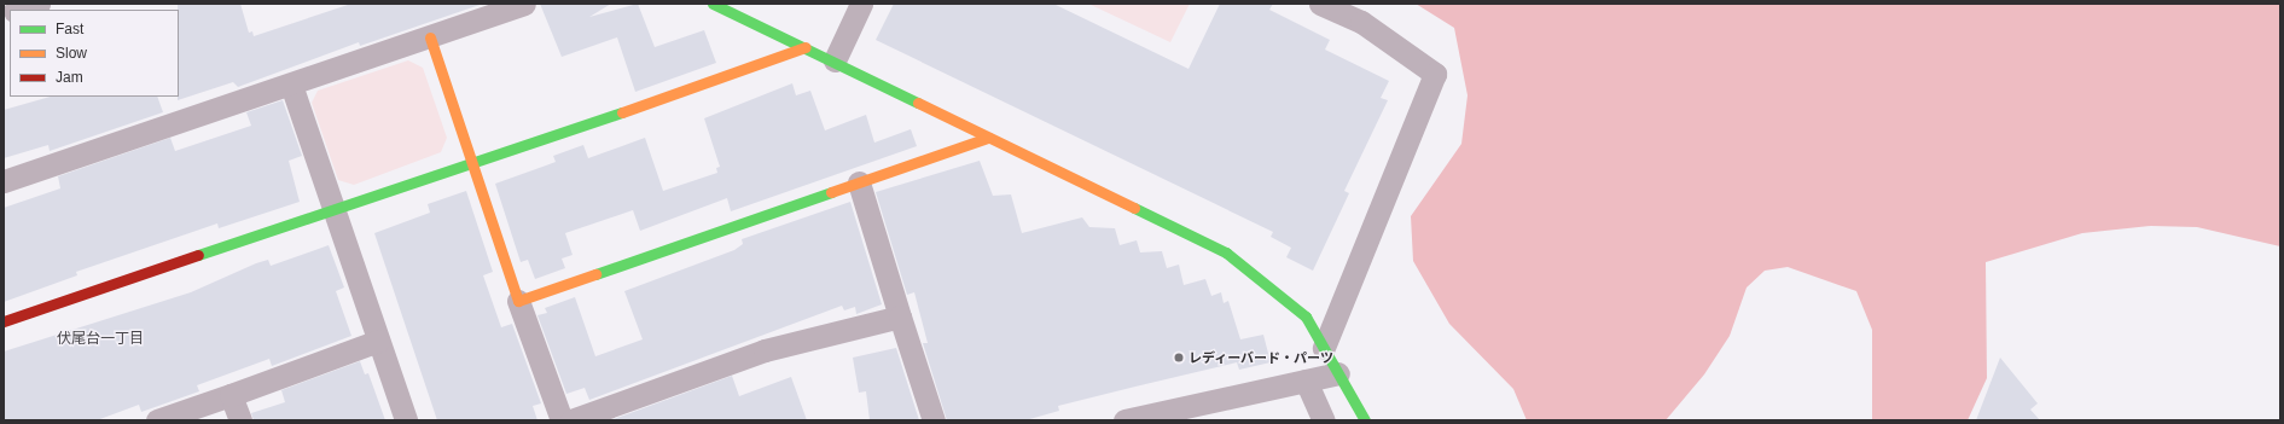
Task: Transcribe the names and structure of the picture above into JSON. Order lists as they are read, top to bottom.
{
  "districts": ["伏尾台一丁目"],
  "places": ["レディーバード・パーツ"],
  "legend": ["Fast", "Slow", "Jam"]
}
